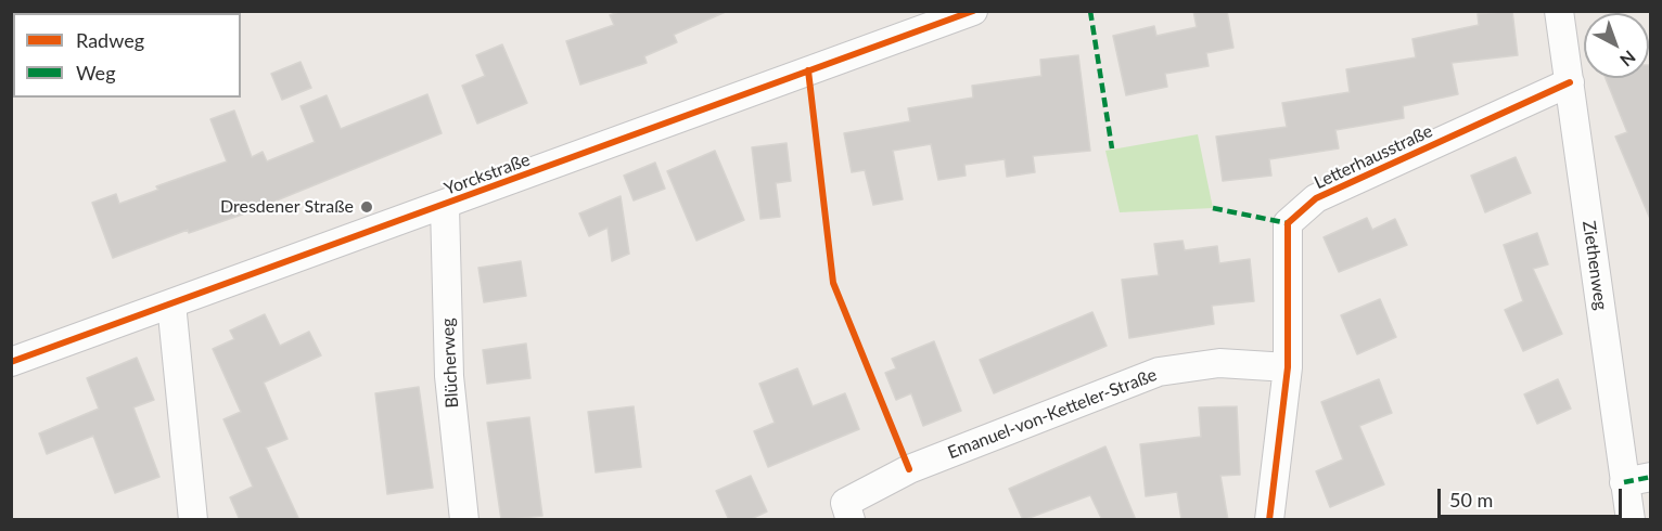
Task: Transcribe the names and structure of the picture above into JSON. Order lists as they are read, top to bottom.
{
  "streets": {
    "street": [
      "Letterhausstraße",
      "Yorckstraße",
      "Ziethenweg",
      "Blücherweg",
      "Emanuel-von-Ketteler-Straße"
    ]
  },
  "crossings": [
    ["Letterhausstraße", "Ziethenweg"],
    ["Letterhausstraße", "Emanuel-von-Ketteler-Straße"],
    ["Yorckstraße", "Blücherweg"]
  ],
  "places": ["Dresdener Straße"],
  "legend": ["Radweg", "Weg"],
  "scale_bar": "50 m",
  "north": "bottom right"
}
